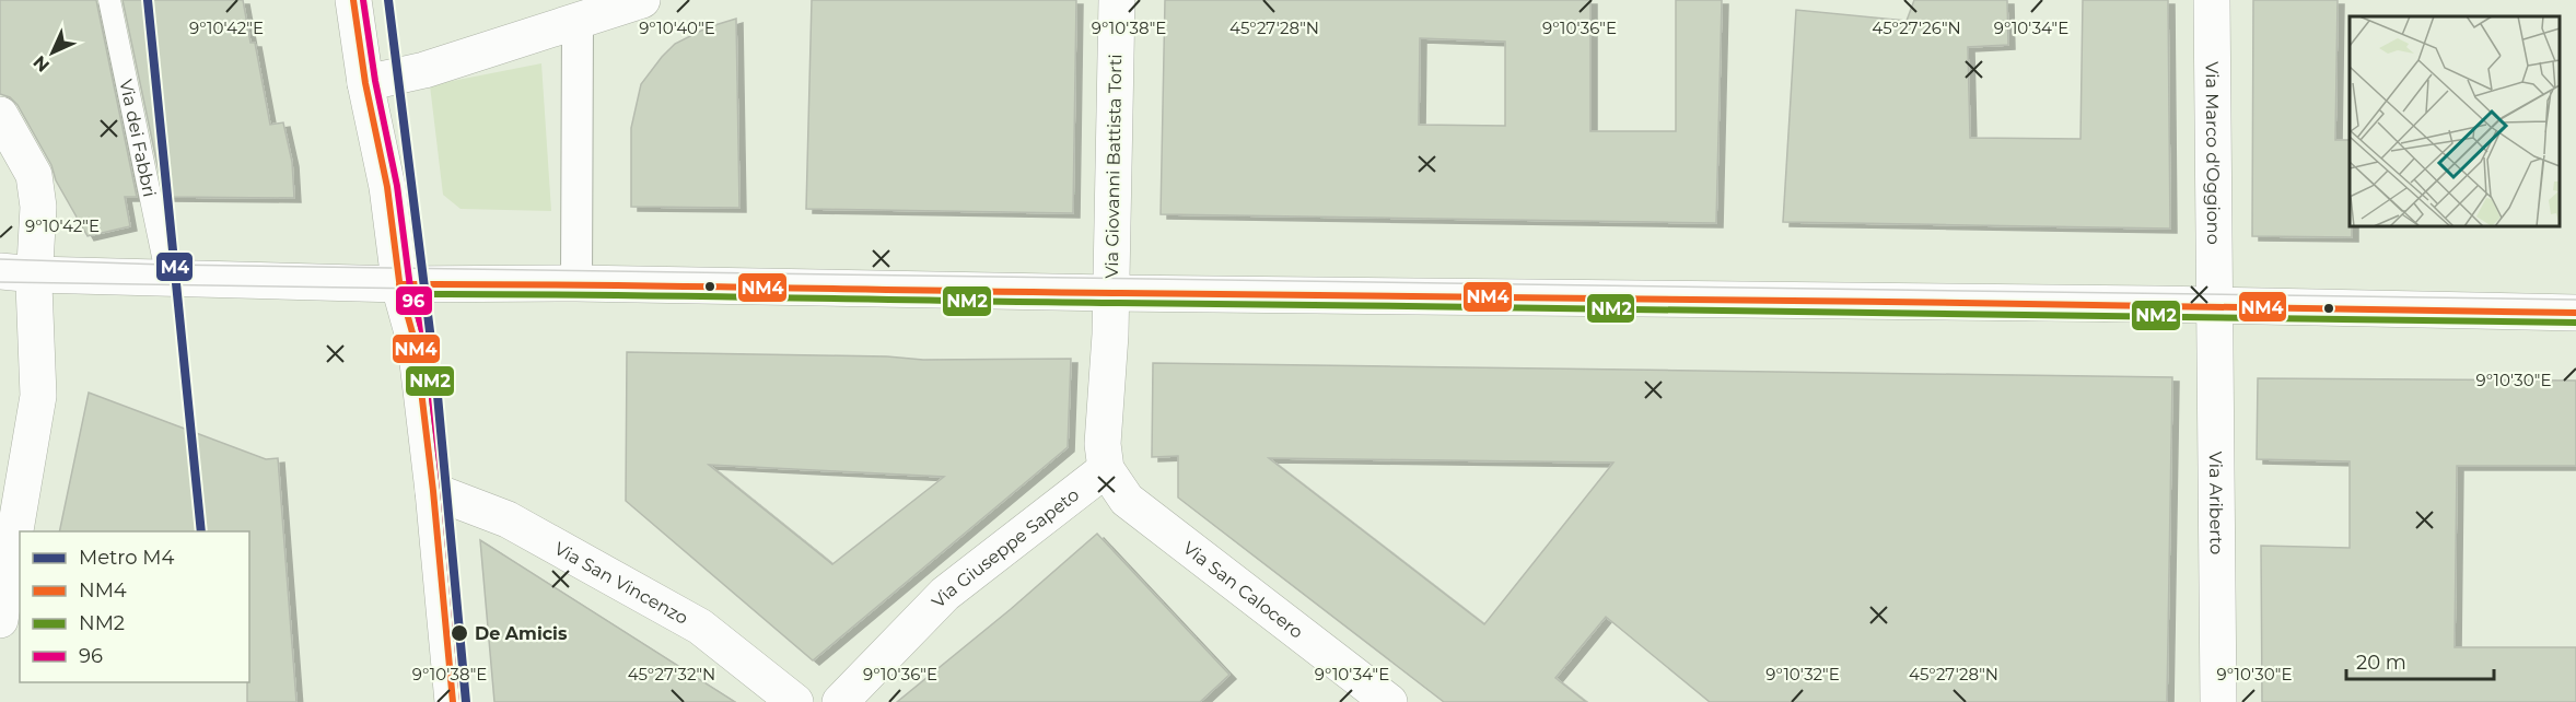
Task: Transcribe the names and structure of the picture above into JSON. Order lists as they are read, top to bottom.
{
  "streets": {
    "street": [
      "Via Marco d'Oggiono",
      "Via Giovanni Battista Torti",
      "Via Ariberto",
      "Via Giuseppe Sapeto",
      "Via San Vincenzo",
      "Via San Calocero"
    ],
    "lane": ["Via dei Fabbri"]
  },
  "crossings": [
    ["Via Marco d'Oggiono", "Via Ariberto"],
    ["Via Giuseppe Sapeto", "Via San Calocero"]
  ],
  "places": ["De Amicis"],
  "lines": [
    "metro line M4",
    "transit line NM4",
    "transit line 96",
    "transit line NM2"
  ],
  "legend": [
    "Metro M4",
    "NM4",
    "NM2",
    "96"
  ],
  "scale_bar": "20 m",
  "north": "bottom left",
  "coordinates": [
    "45°27'28\"N",
    "9°10'42\"E",
    "9°10'40\"E",
    "9°10'38\"E",
    "9°10'36\"E",
    "45°27'26\"N",
    "9°10'34\"E",
    "9°10'30\"E",
    "45°27'32\"N",
    "9°10'32\"E"
  ]
}
